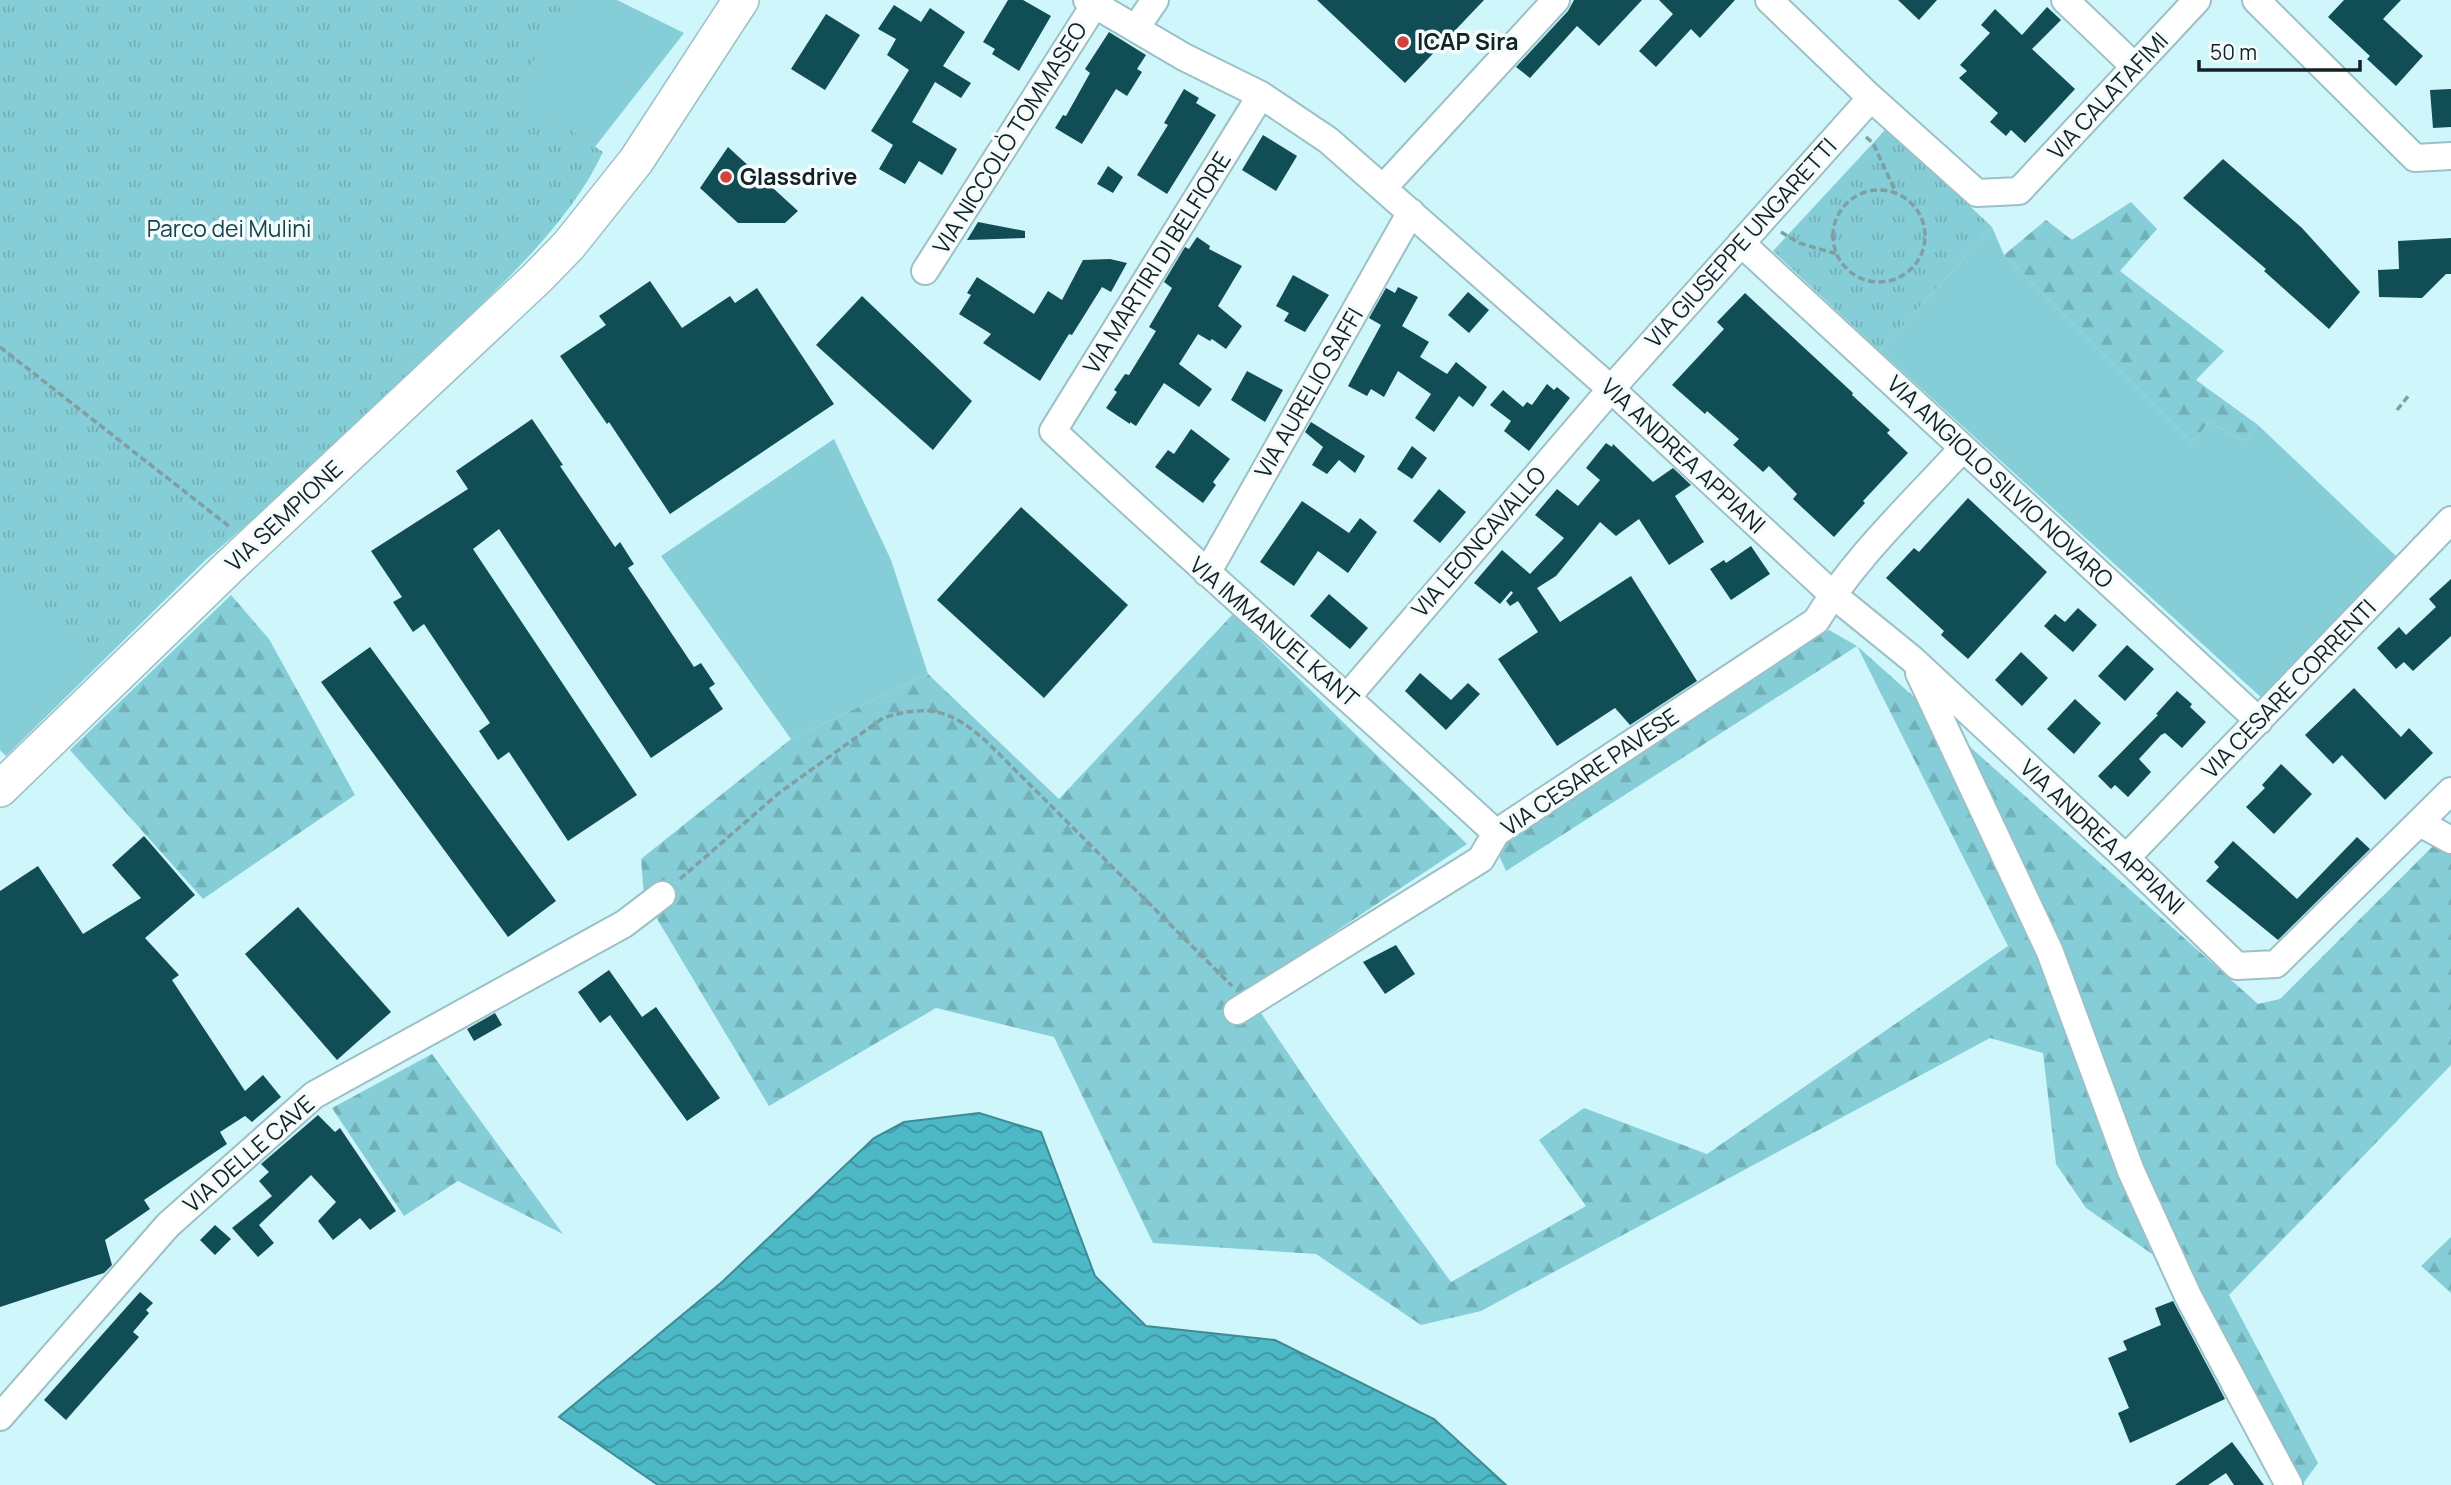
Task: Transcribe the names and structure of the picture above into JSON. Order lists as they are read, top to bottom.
{
  "streets": {
    "main road": ["VIA SEMPIONE"],
    "street": [
      "VIA CALATAFIMI",
      "VIA NICCOLÒ TOMMASEO",
      "VIA GIUSEPPE UNGARETTI",
      "VIA MARTIRI DI BELFIORE",
      "VIA AURELIO SAFFI",
      "VIA ANDREA APPIANI",
      "VIA ANGIOLO SILVIO NOVARO",
      "VIA LEONCAVALLO",
      "VIA IMMANUEL KANT",
      "VIA CESARE CORRENTI",
      "VIA CESARE PAVESE",
      "VIA DELLE CAVE"
    ]
  },
  "crossings": [
    ["VIA CALATAFIMI", "VIA GIUSEPPE UNGARETTI"],
    ["VIA NICCOLÒ TOMMASEO", "VIA ANDREA APPIANI"],
    ["VIA GIUSEPPE UNGARETTI", "VIA ANDREA APPIANI"],
    ["VIA GIUSEPPE UNGARETTI", "VIA ANGIOLO SILVIO NOVARO"],
    ["VIA GIUSEPPE UNGARETTI", "VIA LEONCAVALLO"],
    ["VIA MARTIRI DI BELFIORE", "VIA ANDREA APPIANI"],
    ["VIA MARTIRI DI BELFIORE", "VIA IMMANUEL KANT"],
    ["VIA AURELIO SAFFI", "VIA ANDREA APPIANI"],
    ["VIA AURELIO SAFFI", "VIA IMMANUEL KANT"],
    ["VIA ANDREA APPIANI", "VIA LEONCAVALLO"],
    ["VIA ANDREA APPIANI", "VIA CESARE CORRENTI"],
    ["VIA ANDREA APPIANI", "VIA CESARE PAVESE"],
    ["VIA ANGIOLO SILVIO NOVARO", "VIA CESARE CORRENTI"],
    ["VIA ANGIOLO SILVIO NOVARO", "VIA CESARE PAVESE"],
    ["VIA LEONCAVALLO", "VIA IMMANUEL KANT"],
    ["VIA IMMANUEL KANT", "VIA CESARE PAVESE"]
  ],
  "parks": ["Parco dei Mulini"],
  "places": ["ICAP Sira", "Glassdrive"],
  "scale_bar": "50 m"
}
